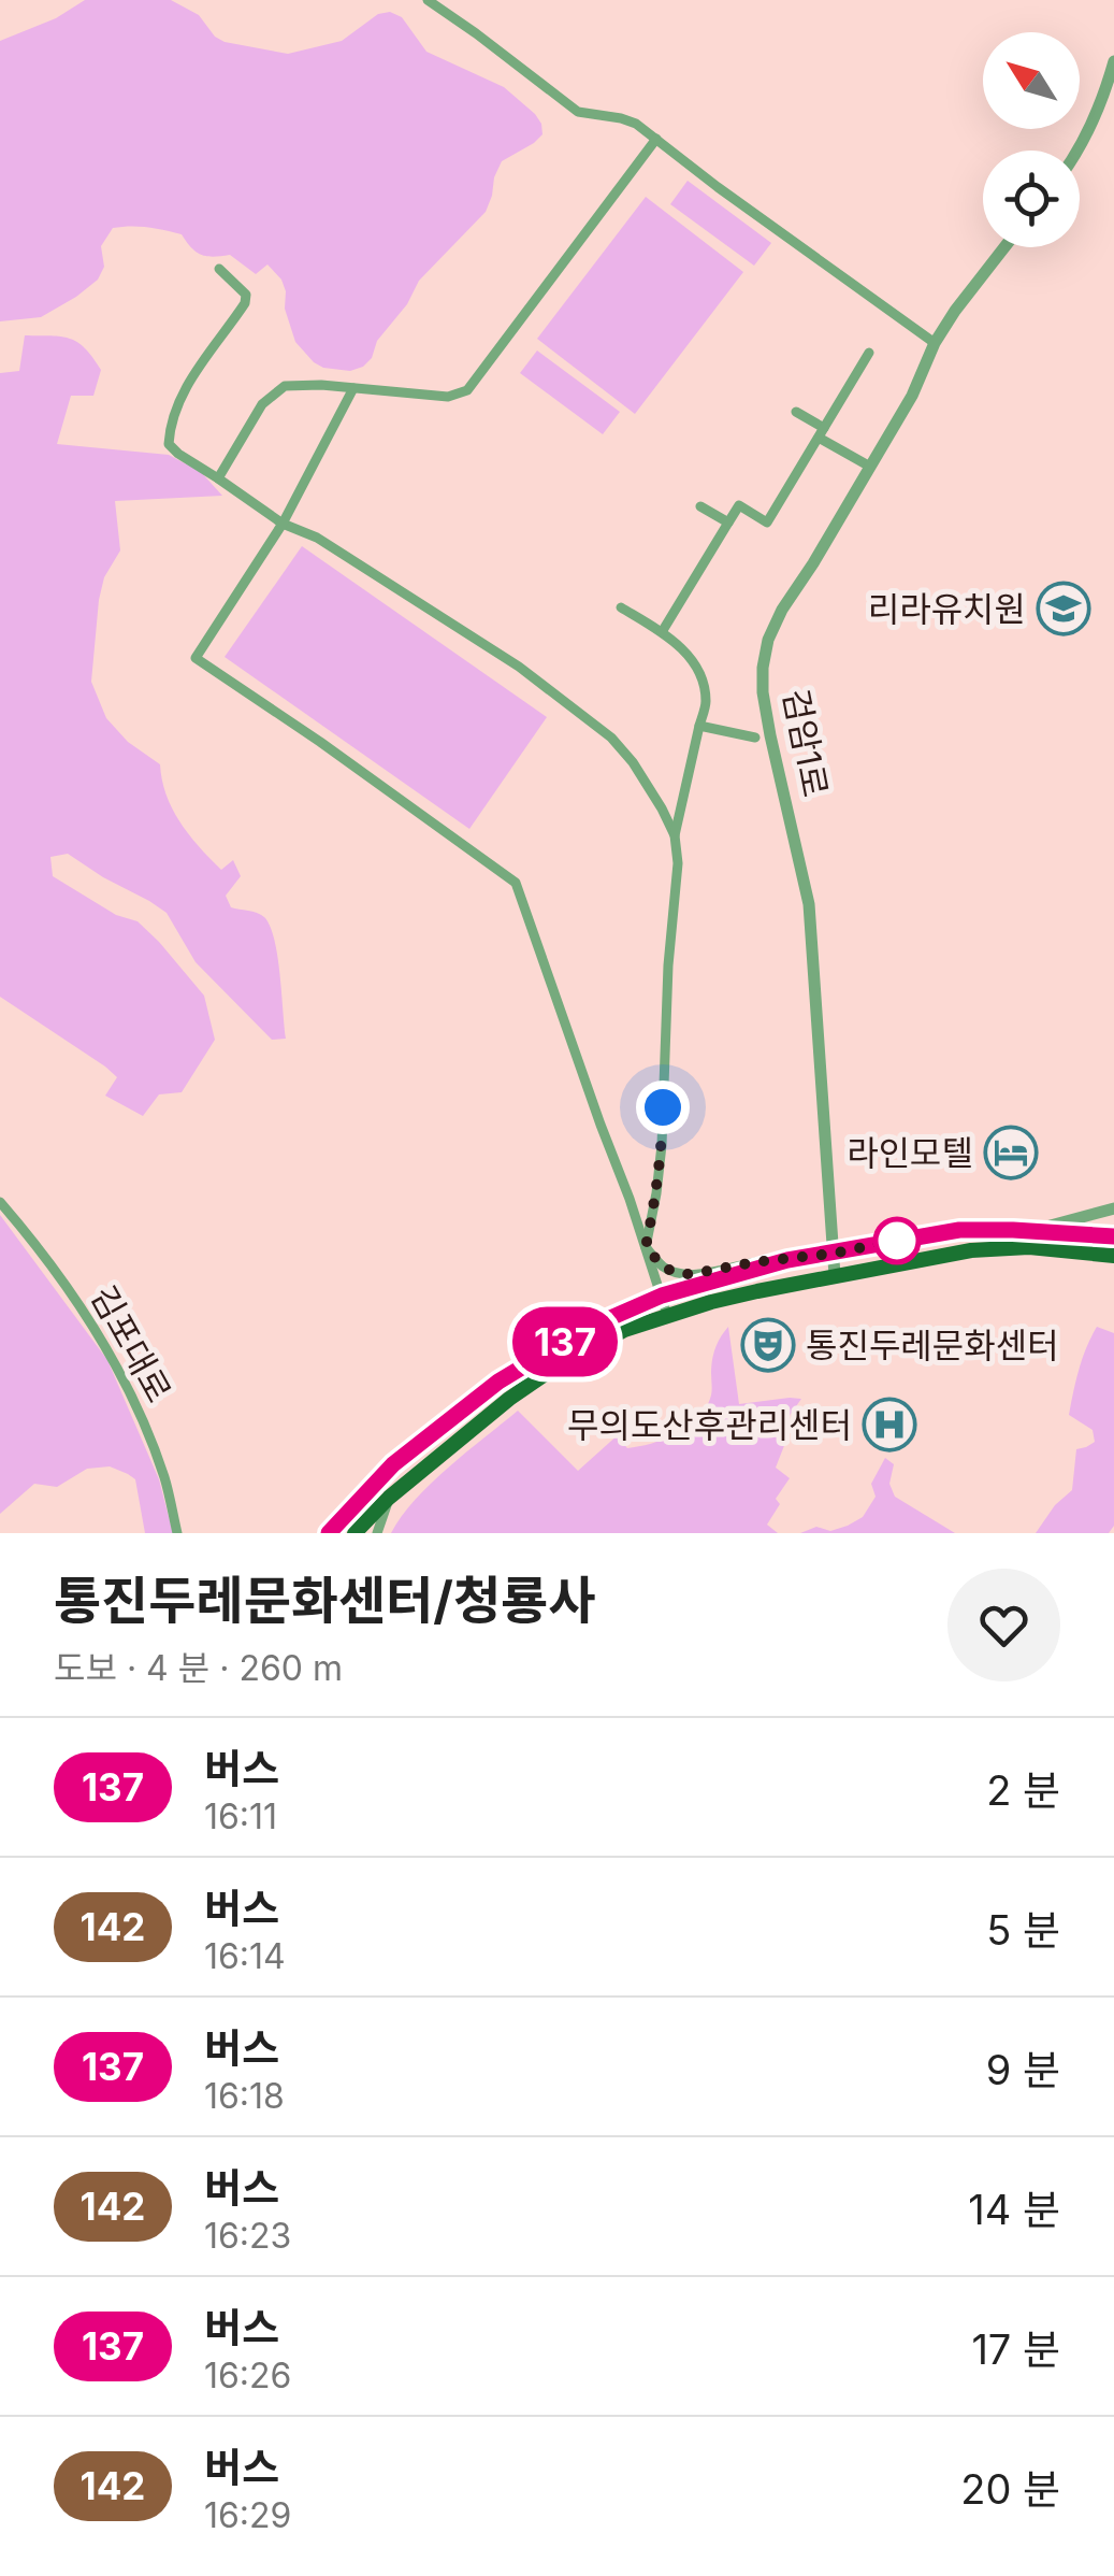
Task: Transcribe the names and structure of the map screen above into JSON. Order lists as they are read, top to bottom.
{
  "streets": {
    "street": ["검암1로", "김포대로"]
  },
  "places": {
    "school or university": ["리라유치원"],
    "hotel": ["라인모텔"],
    "theatre": ["통진두레문화센터"],
    "hospital": ["무의도산후관리센터"]
  },
  "lines": ["bus line 137"],
  "north": "top left",
  "page": {
    "on_map": "137",
    "heading": ["통진두레문화센터/청룡사", "도보 · 4 분 · 260 m"],
    "list": [
      {
        "mark": "137",
        "name": "버스",
        "note": "16:11",
        "value": "2 분"
      },
      {
        "mark": "142",
        "name": "버스",
        "note": "16:14",
        "value": "5 분"
      },
      {
        "mark": "137",
        "name": "버스",
        "note": "16:18",
        "value": "9 분"
      },
      {
        "mark": "142",
        "name": "버스",
        "note": "16:23",
        "value": "14 분"
      },
      {
        "mark": "137",
        "name": "버스",
        "note": "16:26",
        "value": "17 분"
      },
      {
        "mark": "142",
        "name": "버스",
        "note": "16:29",
        "value": "20 분"
      }
    ]
  }
}
